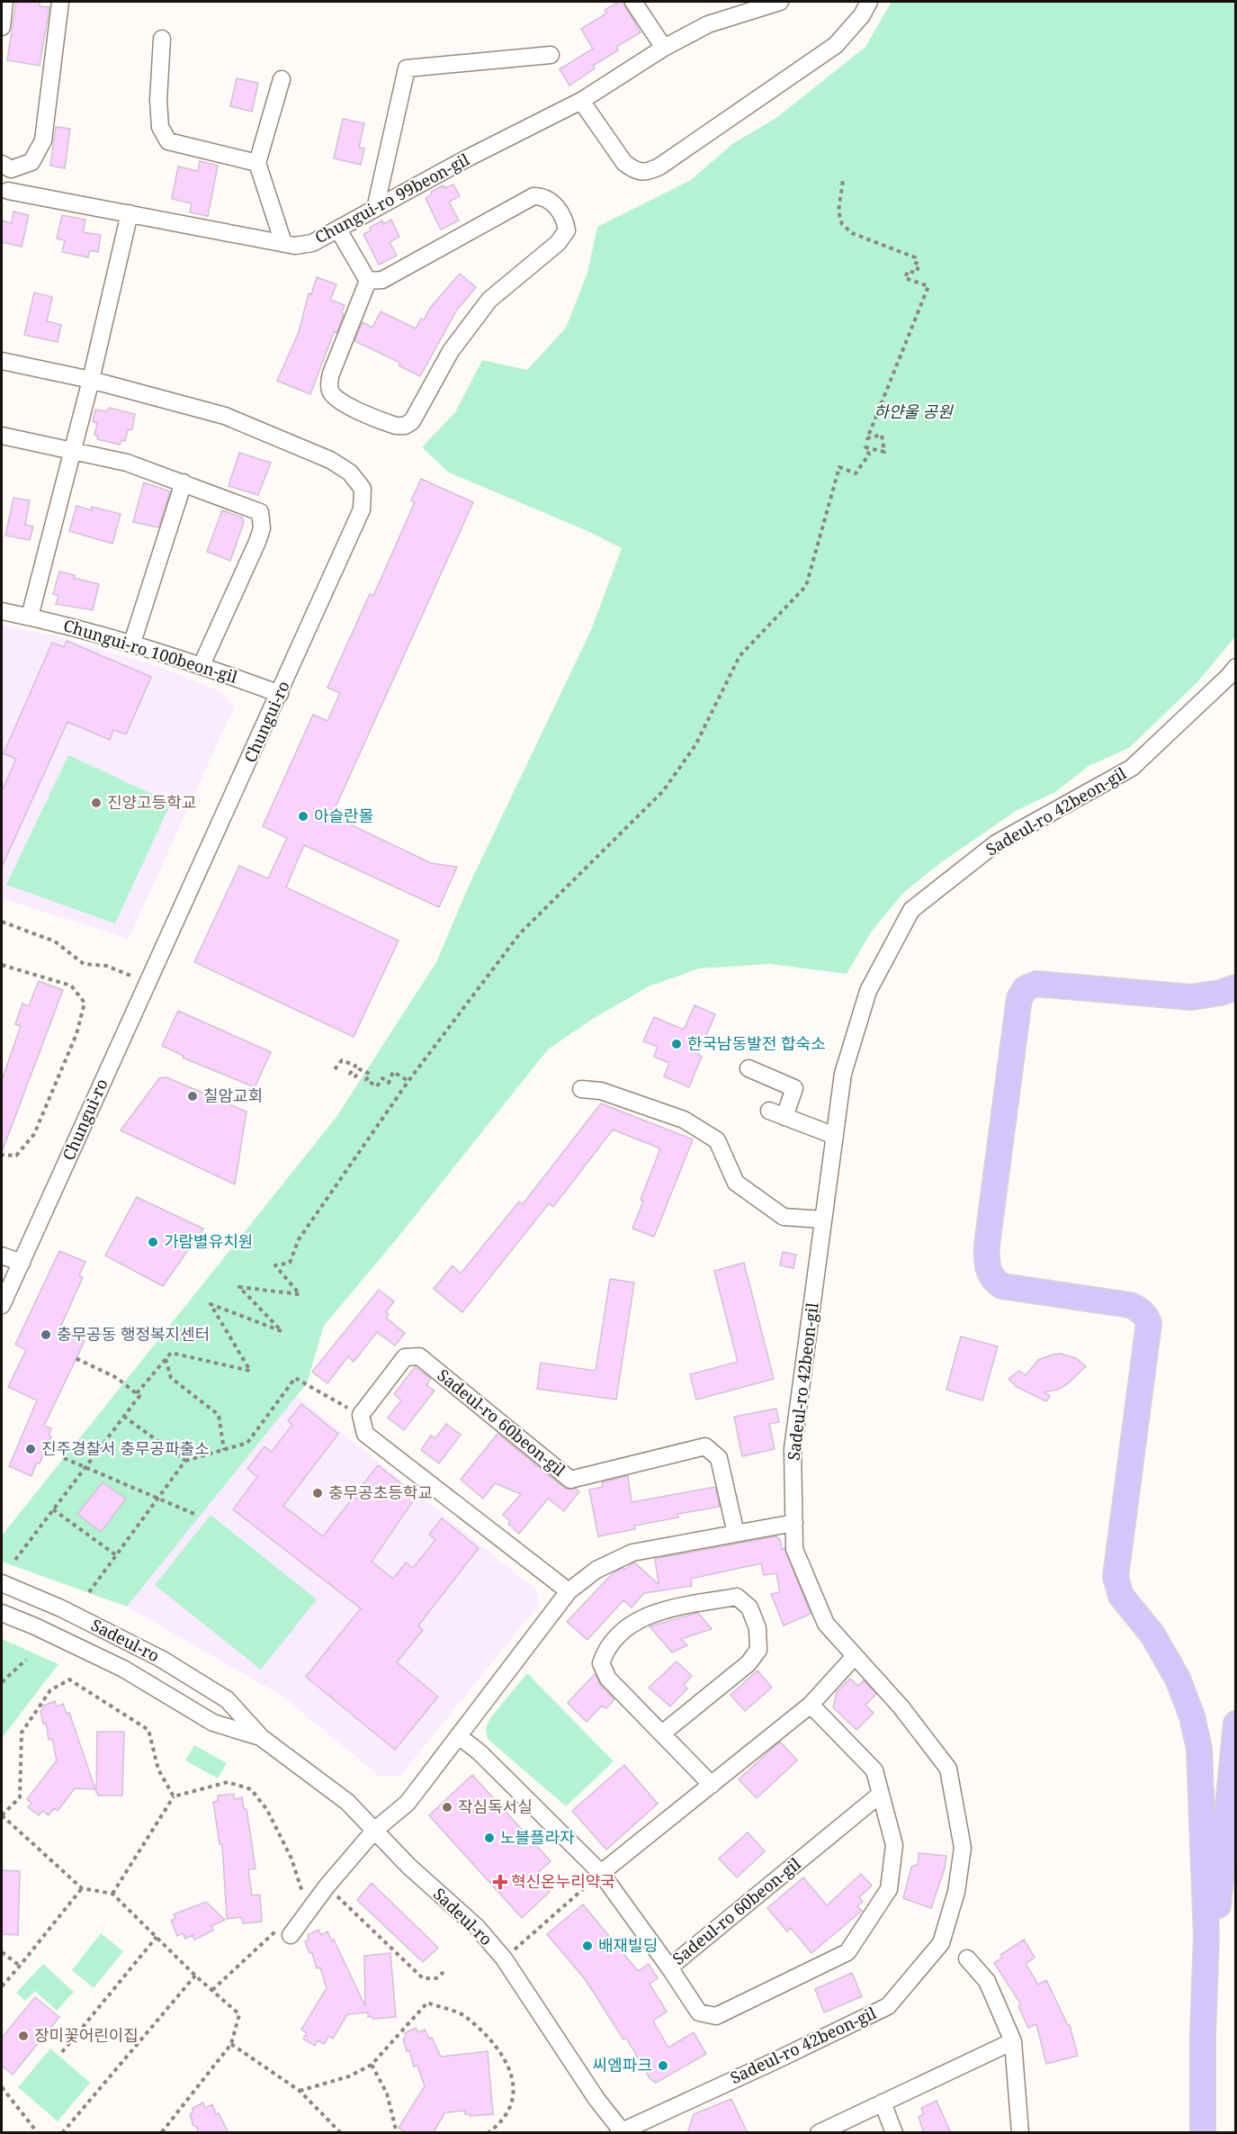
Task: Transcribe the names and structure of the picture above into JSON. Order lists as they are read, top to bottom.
{
  "streets": {
    "street": [
      "Chungui-ro 99beon-gil",
      "Chungui-ro 100beon-gil",
      "Chungui-ro",
      "Sadeul-ro 42beon-gil",
      "Sadeul-ro 60beon-gil",
      "Sadeul-ro"
    ]
  },
  "crossings": [
    ["Chungui-ro 100beon-gil", "Chungui-ro"],
    ["Sadeul-ro 42beon-gil", "Sadeul-ro"]
  ],
  "parks": ["하얀울 공원"],
  "places": {
    "other": [
      "진양고등학교",
      "아슬란몰",
      "한국남동발전 합숙소",
      "칠암교회",
      "가람별유치원",
      "충무공동 행정복지센터",
      "진주경찰서 충무공파출소",
      "충무공초등학교",
      "작심독서실",
      "노블플라자",
      "배재빌딩",
      "장미꽃어린이집",
      "씨엠파크"
    ],
    "health": ["혁신온누리약국"]
  }
}
